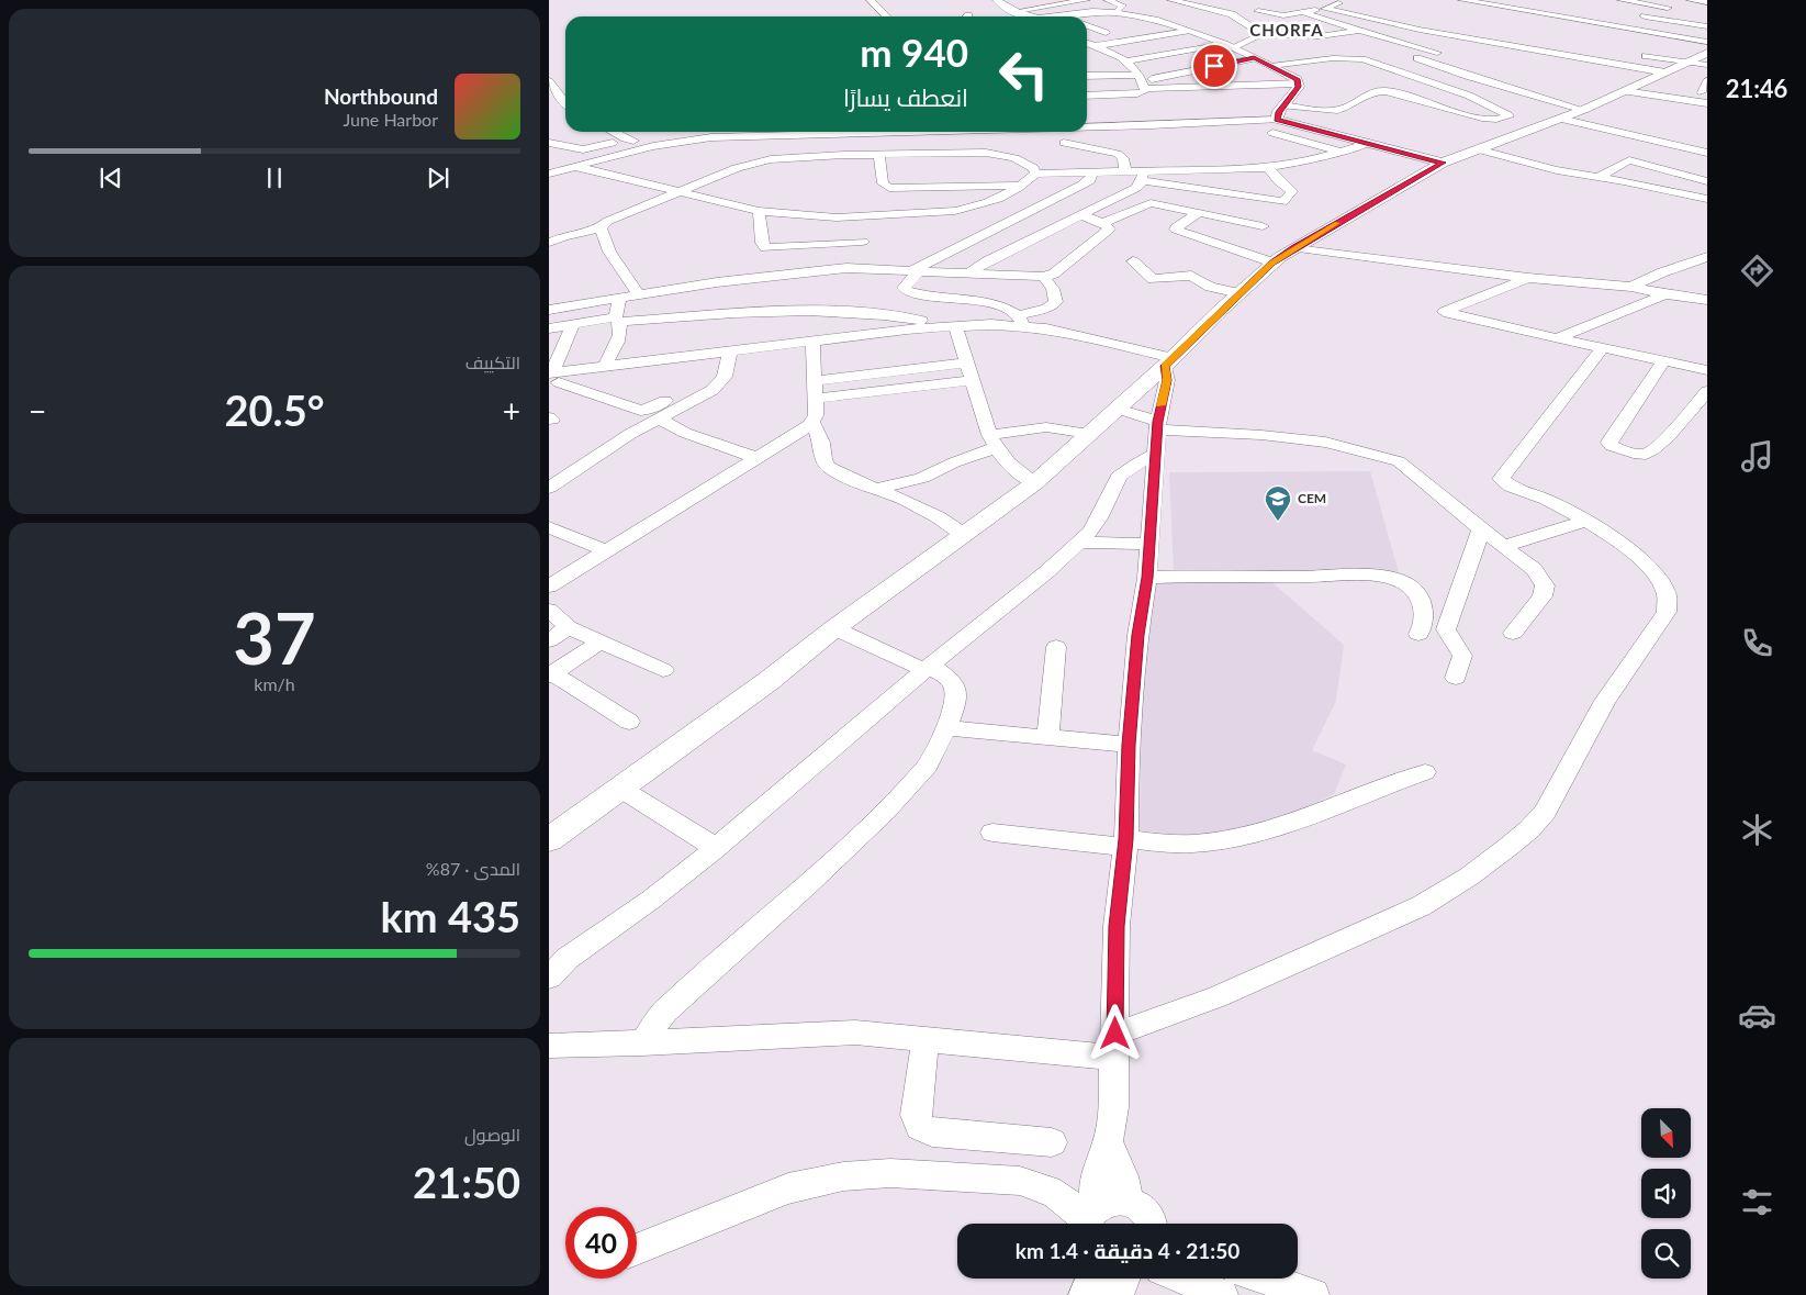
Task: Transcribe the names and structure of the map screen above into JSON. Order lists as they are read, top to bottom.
{
  "districts": ["CHORFA"],
  "places": {
    "school or university": ["CEM"]
  },
  "north": "bottom right",
  "page": {
    "tabs": "21:46",
    "turn": ["940 m", "انعطف يسارًا"],
    "song": ["Northbound", "June Harbor"],
    "tile": [
      "التكييف",
      ["37", "km/h"],
      ["المدى · 87%", "435 km"],
      ["الوصول", "21:50"]
    ],
    "heat": ["−", "20.5°", "+"],
    "limit": "40",
    "trip": "21:50 · 4 دقيقة · 1.4 km"
  }
}
